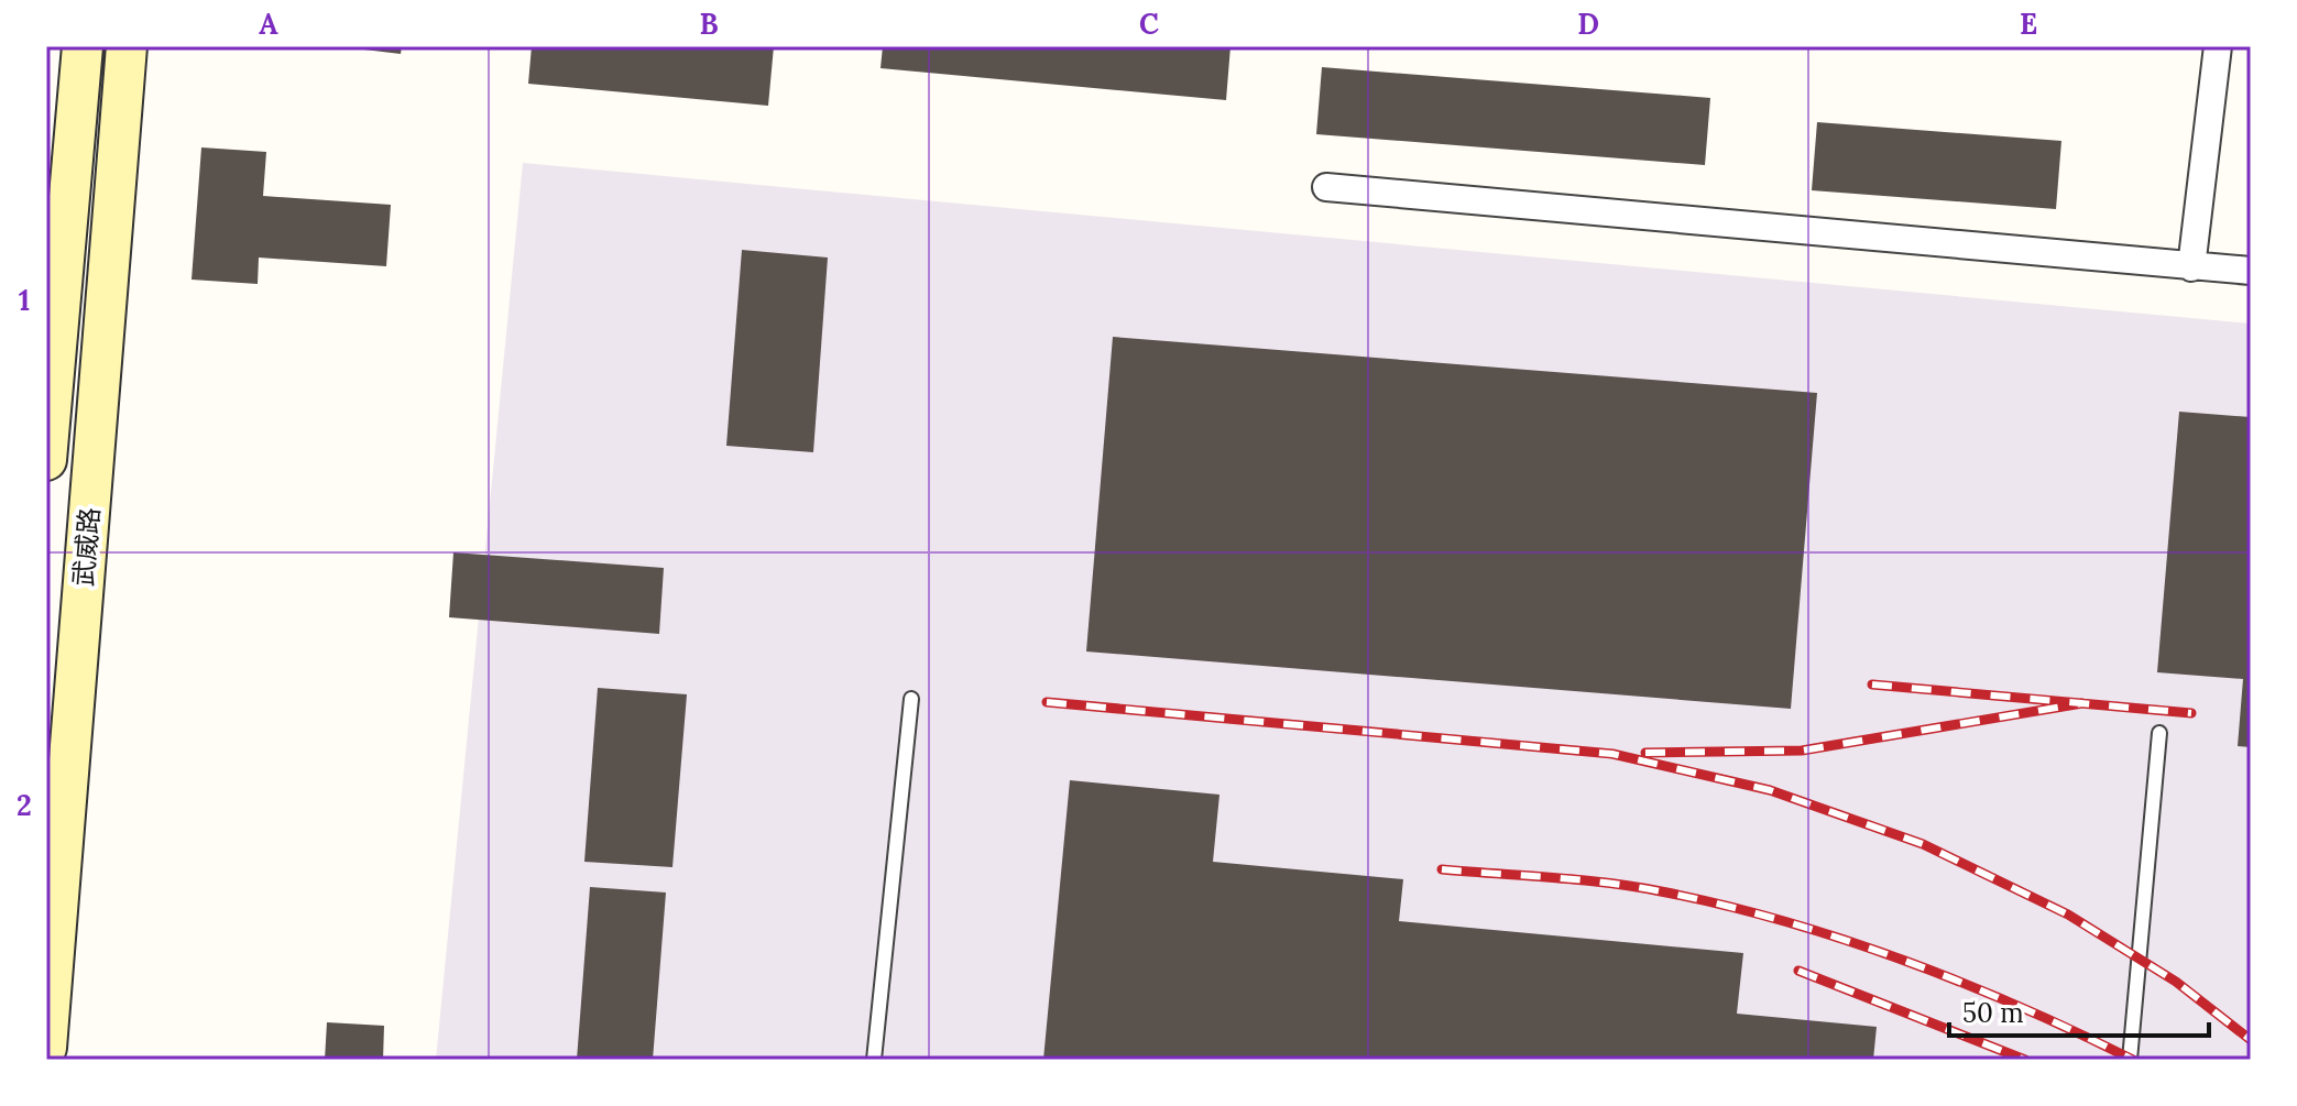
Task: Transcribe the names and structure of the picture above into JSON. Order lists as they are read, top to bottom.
{
  "streets": {
    "main road": ["武威路"]
  },
  "scale_bar": "50 m",
  "grid": {
    "columns": [
      "A",
      "B",
      "C",
      "D",
      "E"
    ],
    "rows": ["1", "2"]
  }
}
